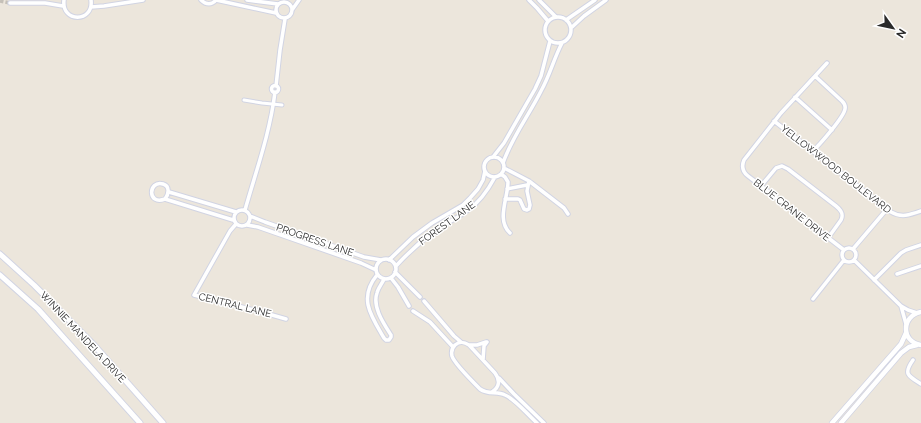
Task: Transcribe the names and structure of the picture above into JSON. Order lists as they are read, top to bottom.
{
  "streets": {
    "main road": ["WINNIE MANDELA DRIVE"],
    "street": [
      "YELLOWWOOD BOULEVARD",
      "BLUE CRANE DRIVE",
      "FOREST LANE",
      "PROGRESS LANE",
      "CENTRAL LANE"
    ]
  },
  "crossings": [
    ["YELLOWWOOD BOULEVARD", "BLUE CRANE DRIVE"],
    ["FOREST LANE", "PROGRESS LANE"],
    ["PROGRESS LANE", "CENTRAL LANE"]
  ],
  "north": "bottom right"
}
